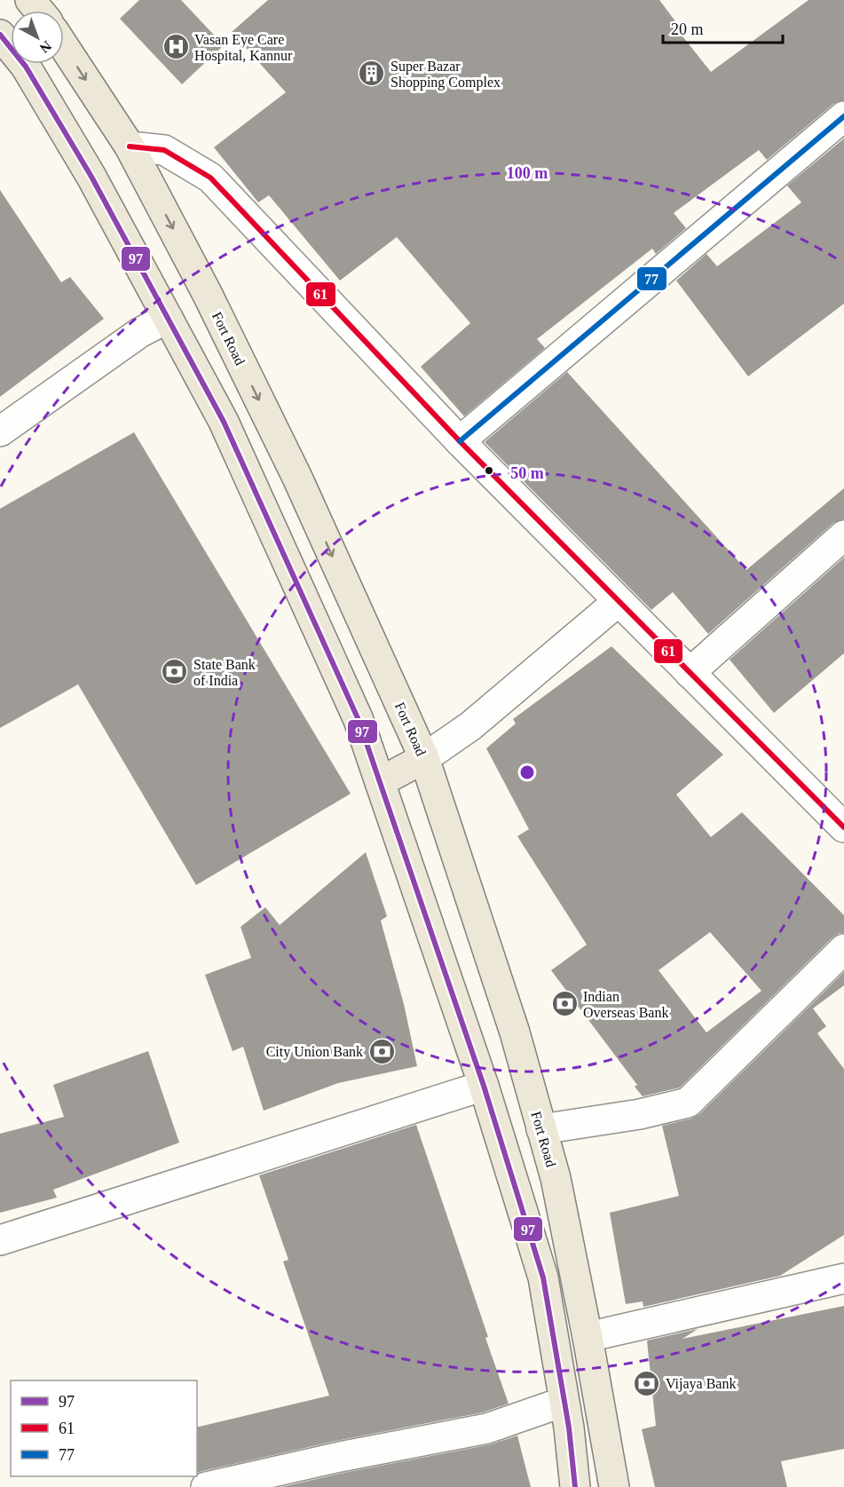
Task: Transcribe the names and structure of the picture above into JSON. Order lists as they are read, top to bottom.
{
  "streets": {
    "main road": ["Fort Road"]
  },
  "places": {
    "hospital": ["Vasan Eye Care Hospital, Kannur"],
    "building": ["Super Bazar Shopping Complex"],
    "bank": [
      "State Bank of India",
      "Indian Overseas Bank",
      "City Union Bank",
      "Vijaya Bank"
    ]
  },
  "lines": ["transit line 97", "transit line 77", "transit line 61"],
  "legend": ["97", "61", "77"],
  "scale_bar": "20 m",
  "north": "bottom right",
  "rings": ["100 m", "50 m"]
}
